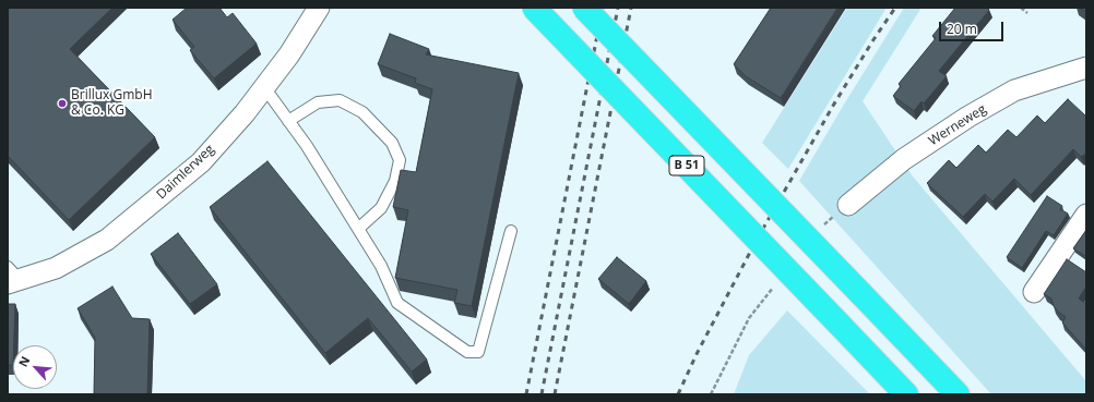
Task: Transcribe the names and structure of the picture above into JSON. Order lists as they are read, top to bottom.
{
  "streets": {
    "highway": ["B 51"],
    "street": ["Werneweg", "Daimlerweg"]
  },
  "places": ["Brillux GmbH & Co. KG"],
  "scale_bar": "20 m",
  "north": "top left"
}
